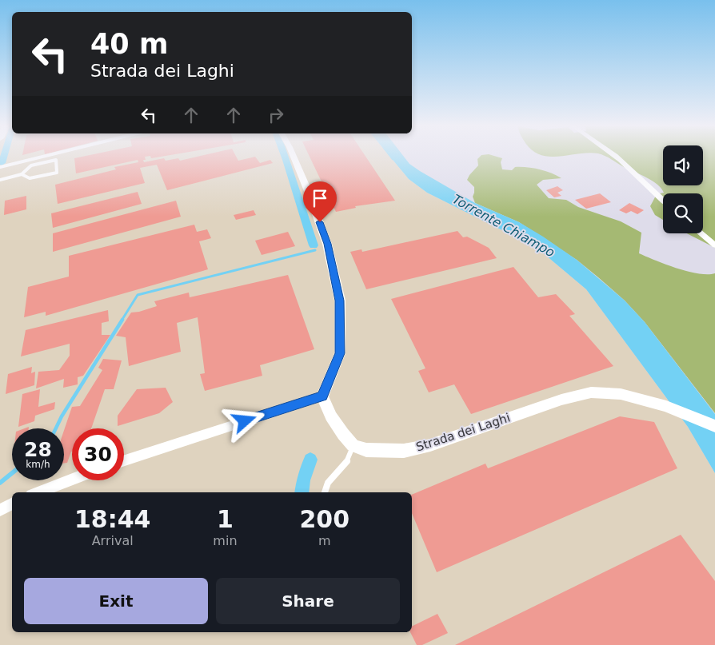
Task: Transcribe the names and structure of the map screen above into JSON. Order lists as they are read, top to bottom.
{
  "streets": {
    "street": ["Strada dei Laghi"]
  },
  "water": ["Torrente Chiampo"],
  "page": {
    "turn": ["40 m", "Strada dei Laghi"],
    "speed": "28 km/h",
    "limit": "30",
    "eta": [
      "18:44",
      "Arrival",
      "1",
      "min",
      "200",
      "m"
    ],
    "buttons": ["Exit", "Share"]
  }
}
